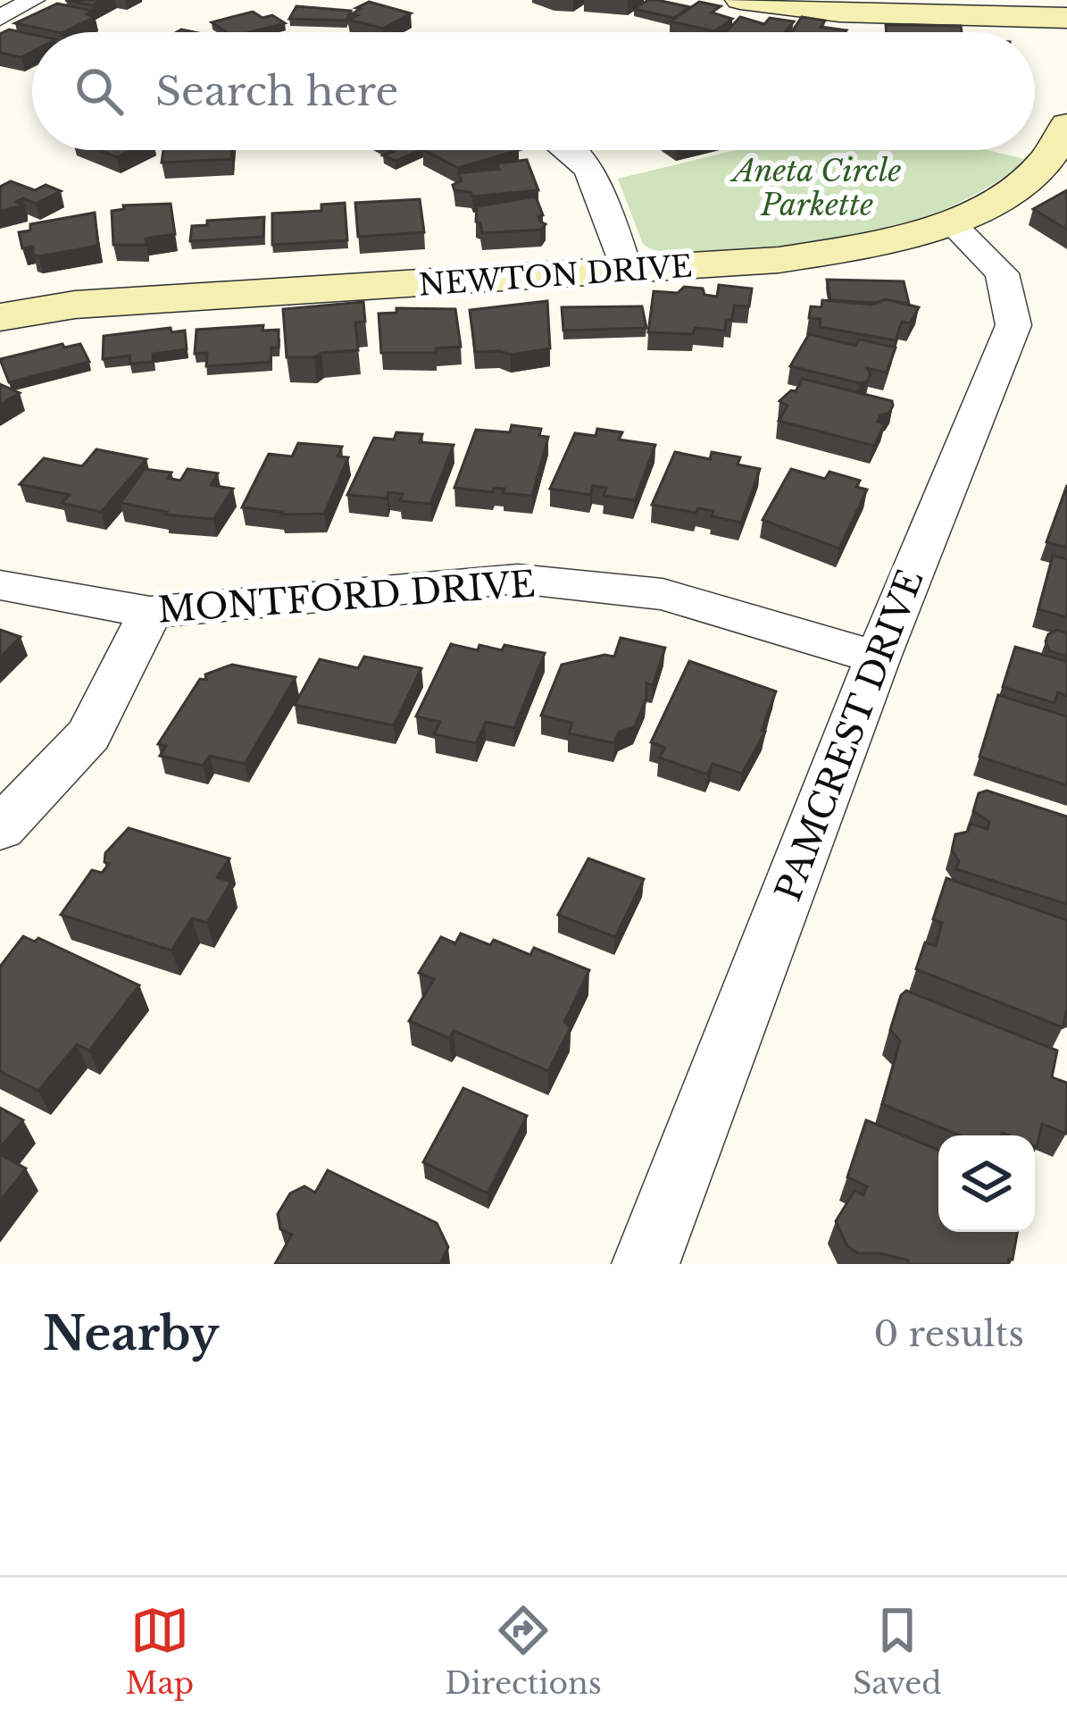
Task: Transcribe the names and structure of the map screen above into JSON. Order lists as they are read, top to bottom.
{
  "streets": {
    "street": ["NEWTON DRIVE", "MONTFORD DRIVE", "PAMCREST DRIVE"]
  },
  "crossings": [
    ["NEWTON DRIVE", "PAMCREST DRIVE"],
    ["MONTFORD DRIVE", "PAMCREST DRIVE"]
  ],
  "parks": ["Aneta Circle Parkette"],
  "page": {
    "search": "Search here",
    "heading": ["Nearby", "0 results"],
    "nav": ["Map", "Directions", "Saved"]
  }
}
